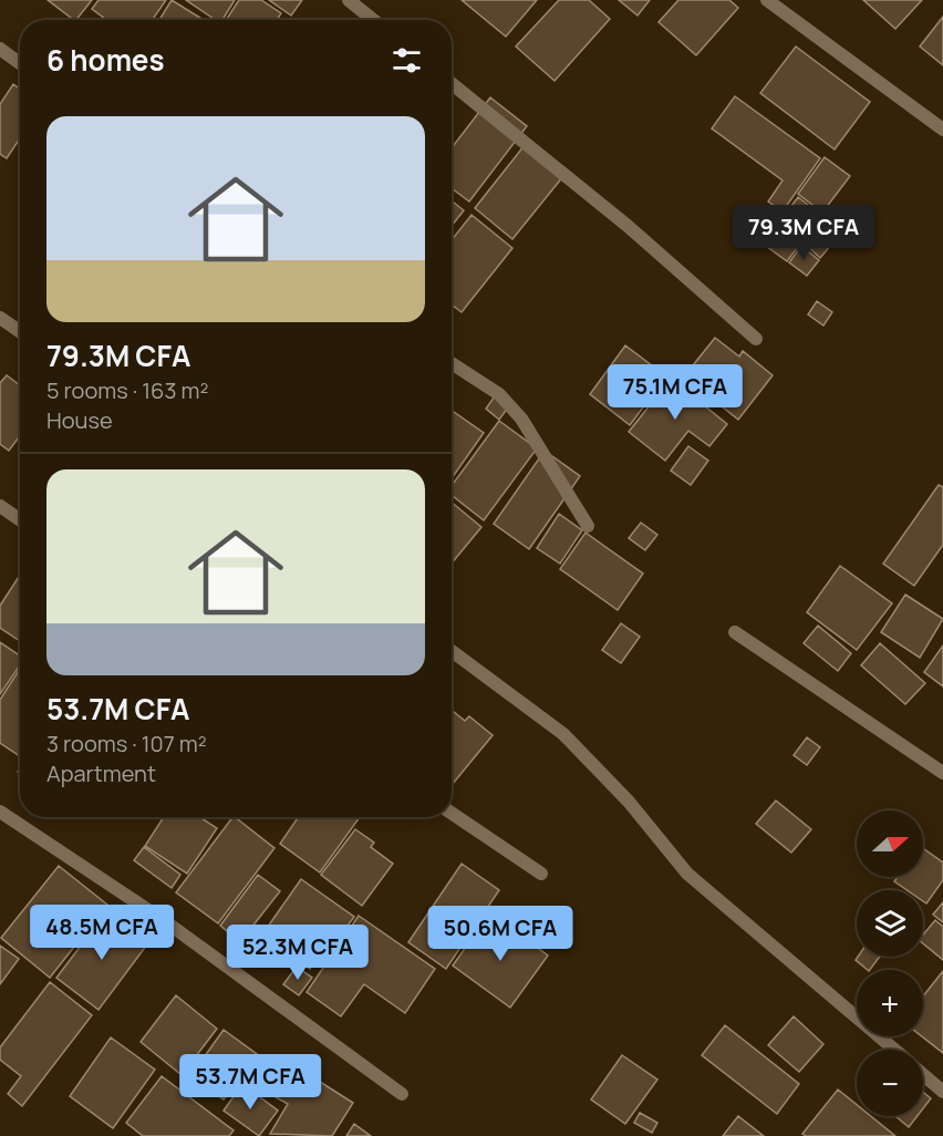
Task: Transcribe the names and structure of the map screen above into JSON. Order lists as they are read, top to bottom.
{
  "north": "right",
  "page": {
    "heading": "6 homes",
    "list": [
      {
        "name": "79.3M CFA",
        "note": "5 rooms · 163 m² · House"
      },
      {
        "name": "53.7M CFA",
        "note": "3 rooms · 107 m² · Apartment"
      }
    ],
    "price": [
      "79.3M CFA",
      "75.1M CFA",
      "48.5M CFA",
      "50.6M CFA",
      "52.3M CFA",
      "53.7M CFA"
    ],
    "map_buttons": ["+", "−"]
  }
}
